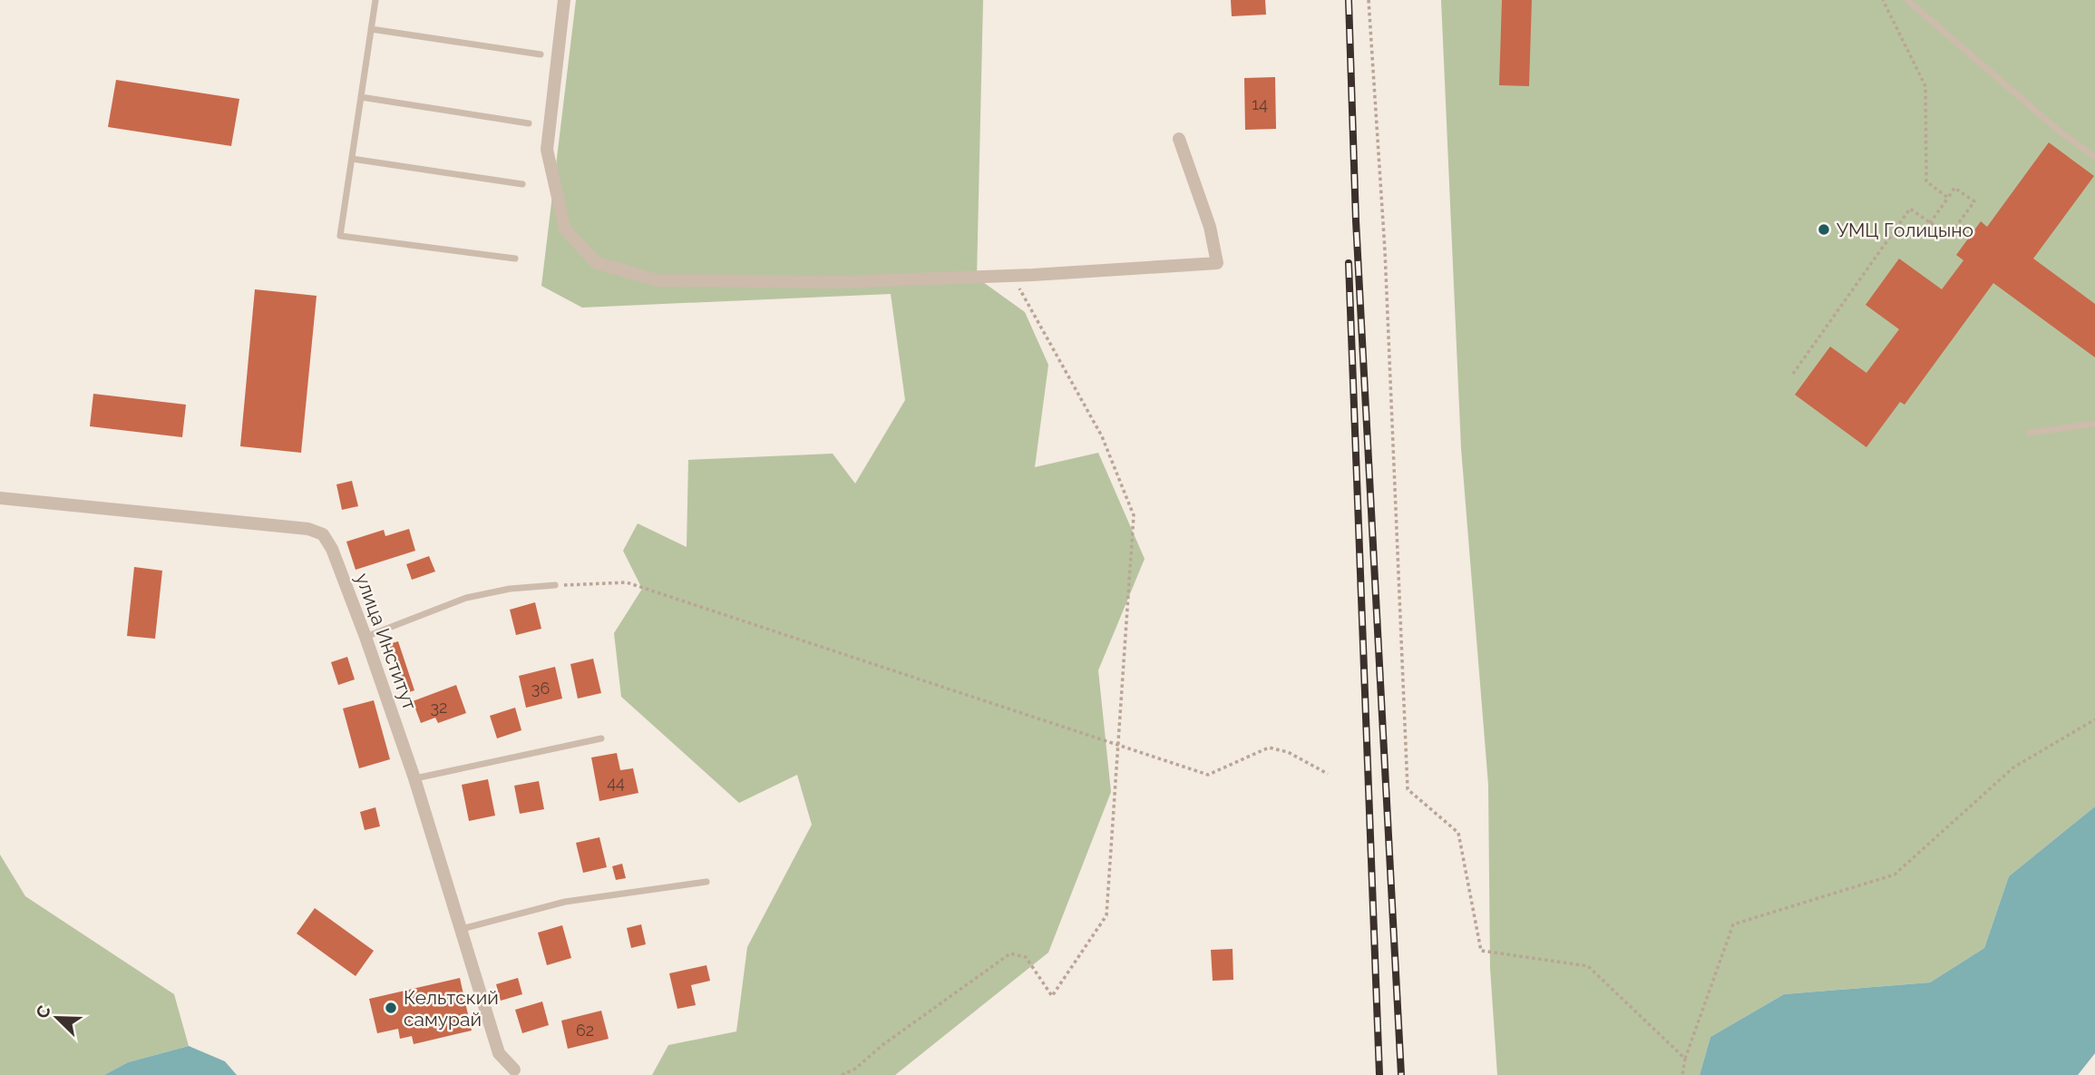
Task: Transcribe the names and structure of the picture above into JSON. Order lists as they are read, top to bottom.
{
  "streets": {
    "street": ["улица Институт"]
  },
  "places": ["УМЦ Голицыно", "Кельтский самурай"],
  "house_numbers": [
    "14",
    "36",
    "32",
    "44",
    "62"
  ],
  "north": "top left"
}
